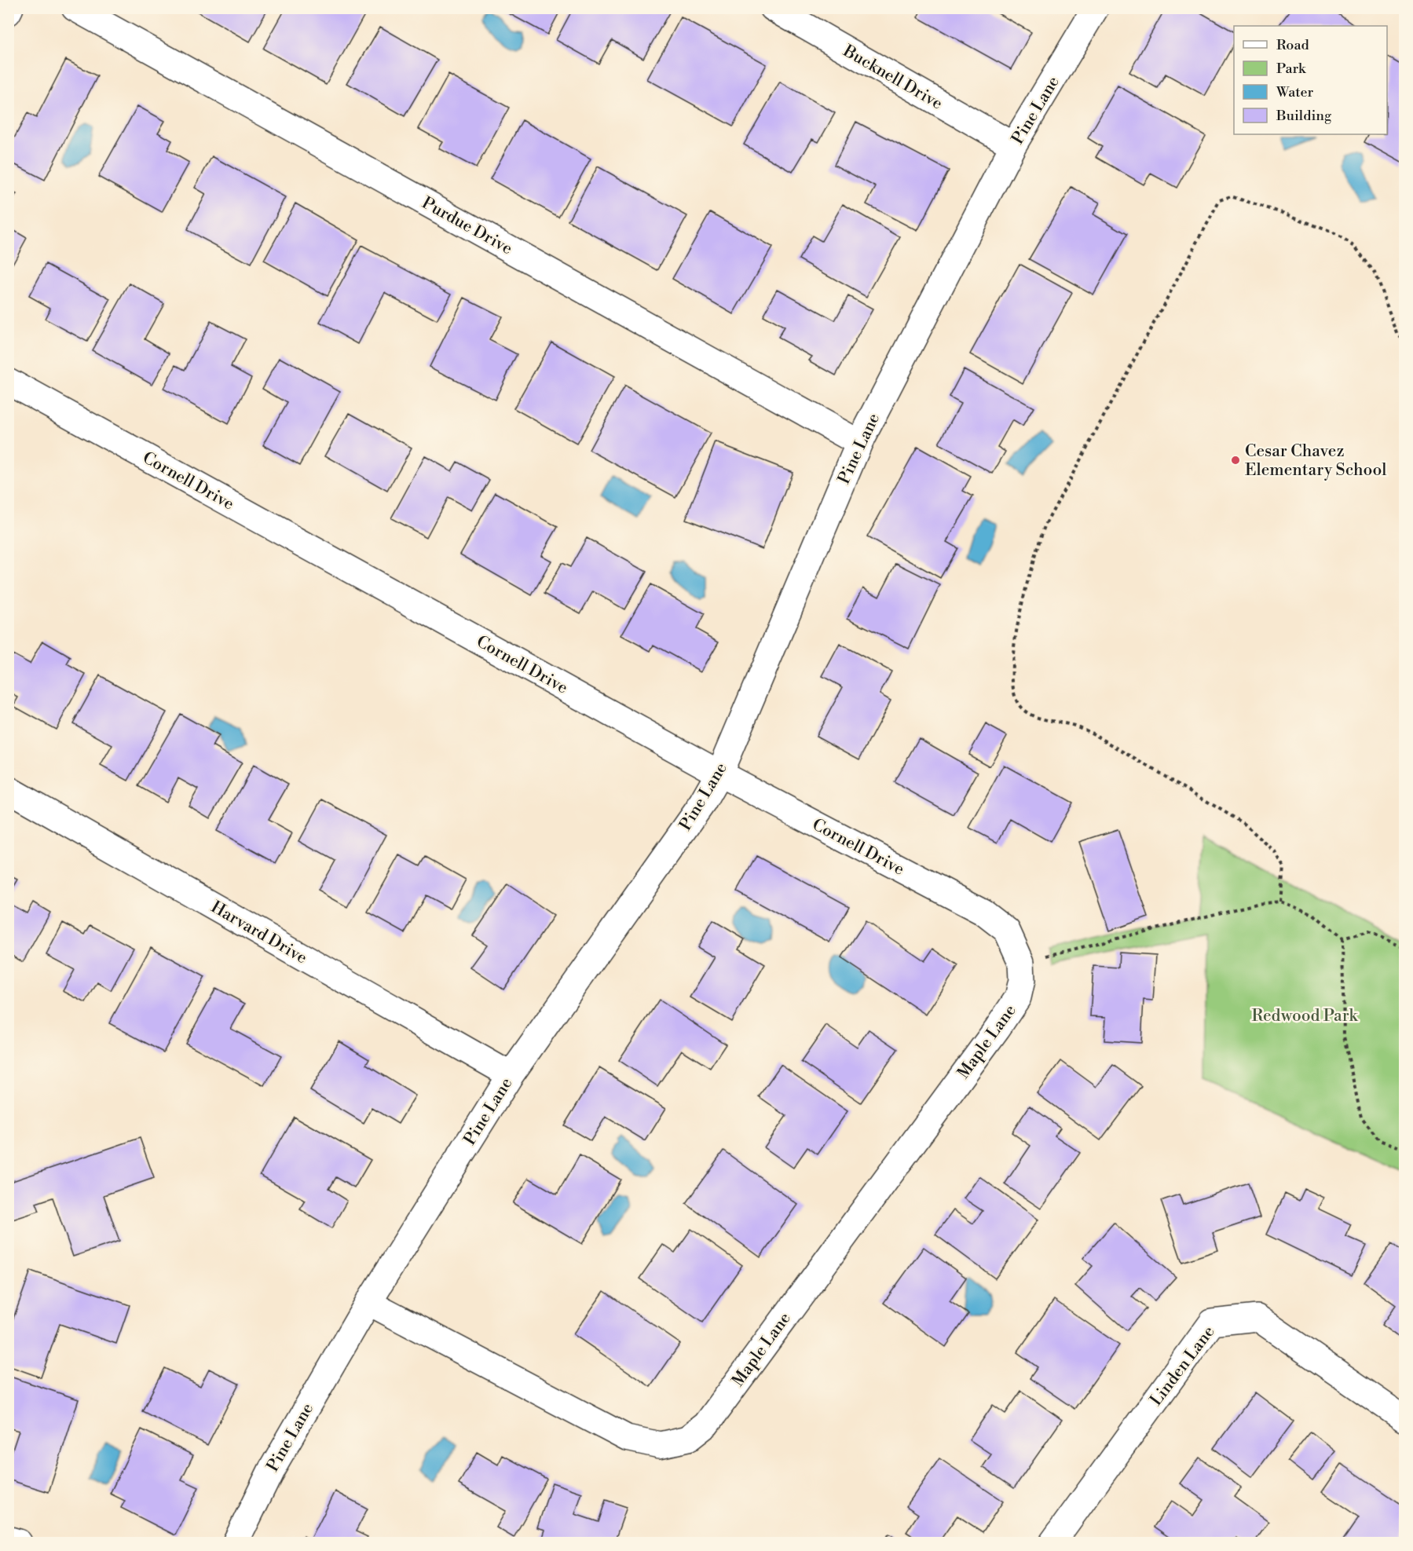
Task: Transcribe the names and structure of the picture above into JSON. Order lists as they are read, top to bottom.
{
  "streets": {
    "street": [
      "Bucknell Drive",
      "Pine Lane",
      "Purdue Drive",
      "Cornell Drive",
      "Harvard Drive",
      "Maple Lane",
      "Linden Lane"
    ]
  },
  "crossings": [
    ["Bucknell Drive", "Pine Lane"],
    ["Pine Lane", "Purdue Drive"],
    ["Pine Lane", "Cornell Drive"],
    ["Pine Lane", "Harvard Drive"],
    ["Pine Lane", "Maple Lane"],
    ["Cornell Drive", "Maple Lane"]
  ],
  "parks": ["Redwood Park"],
  "places": ["Cesar Chavez Elementary School"],
  "legend": [
    "Road",
    "Park",
    "Water",
    "Building"
  ]
}
